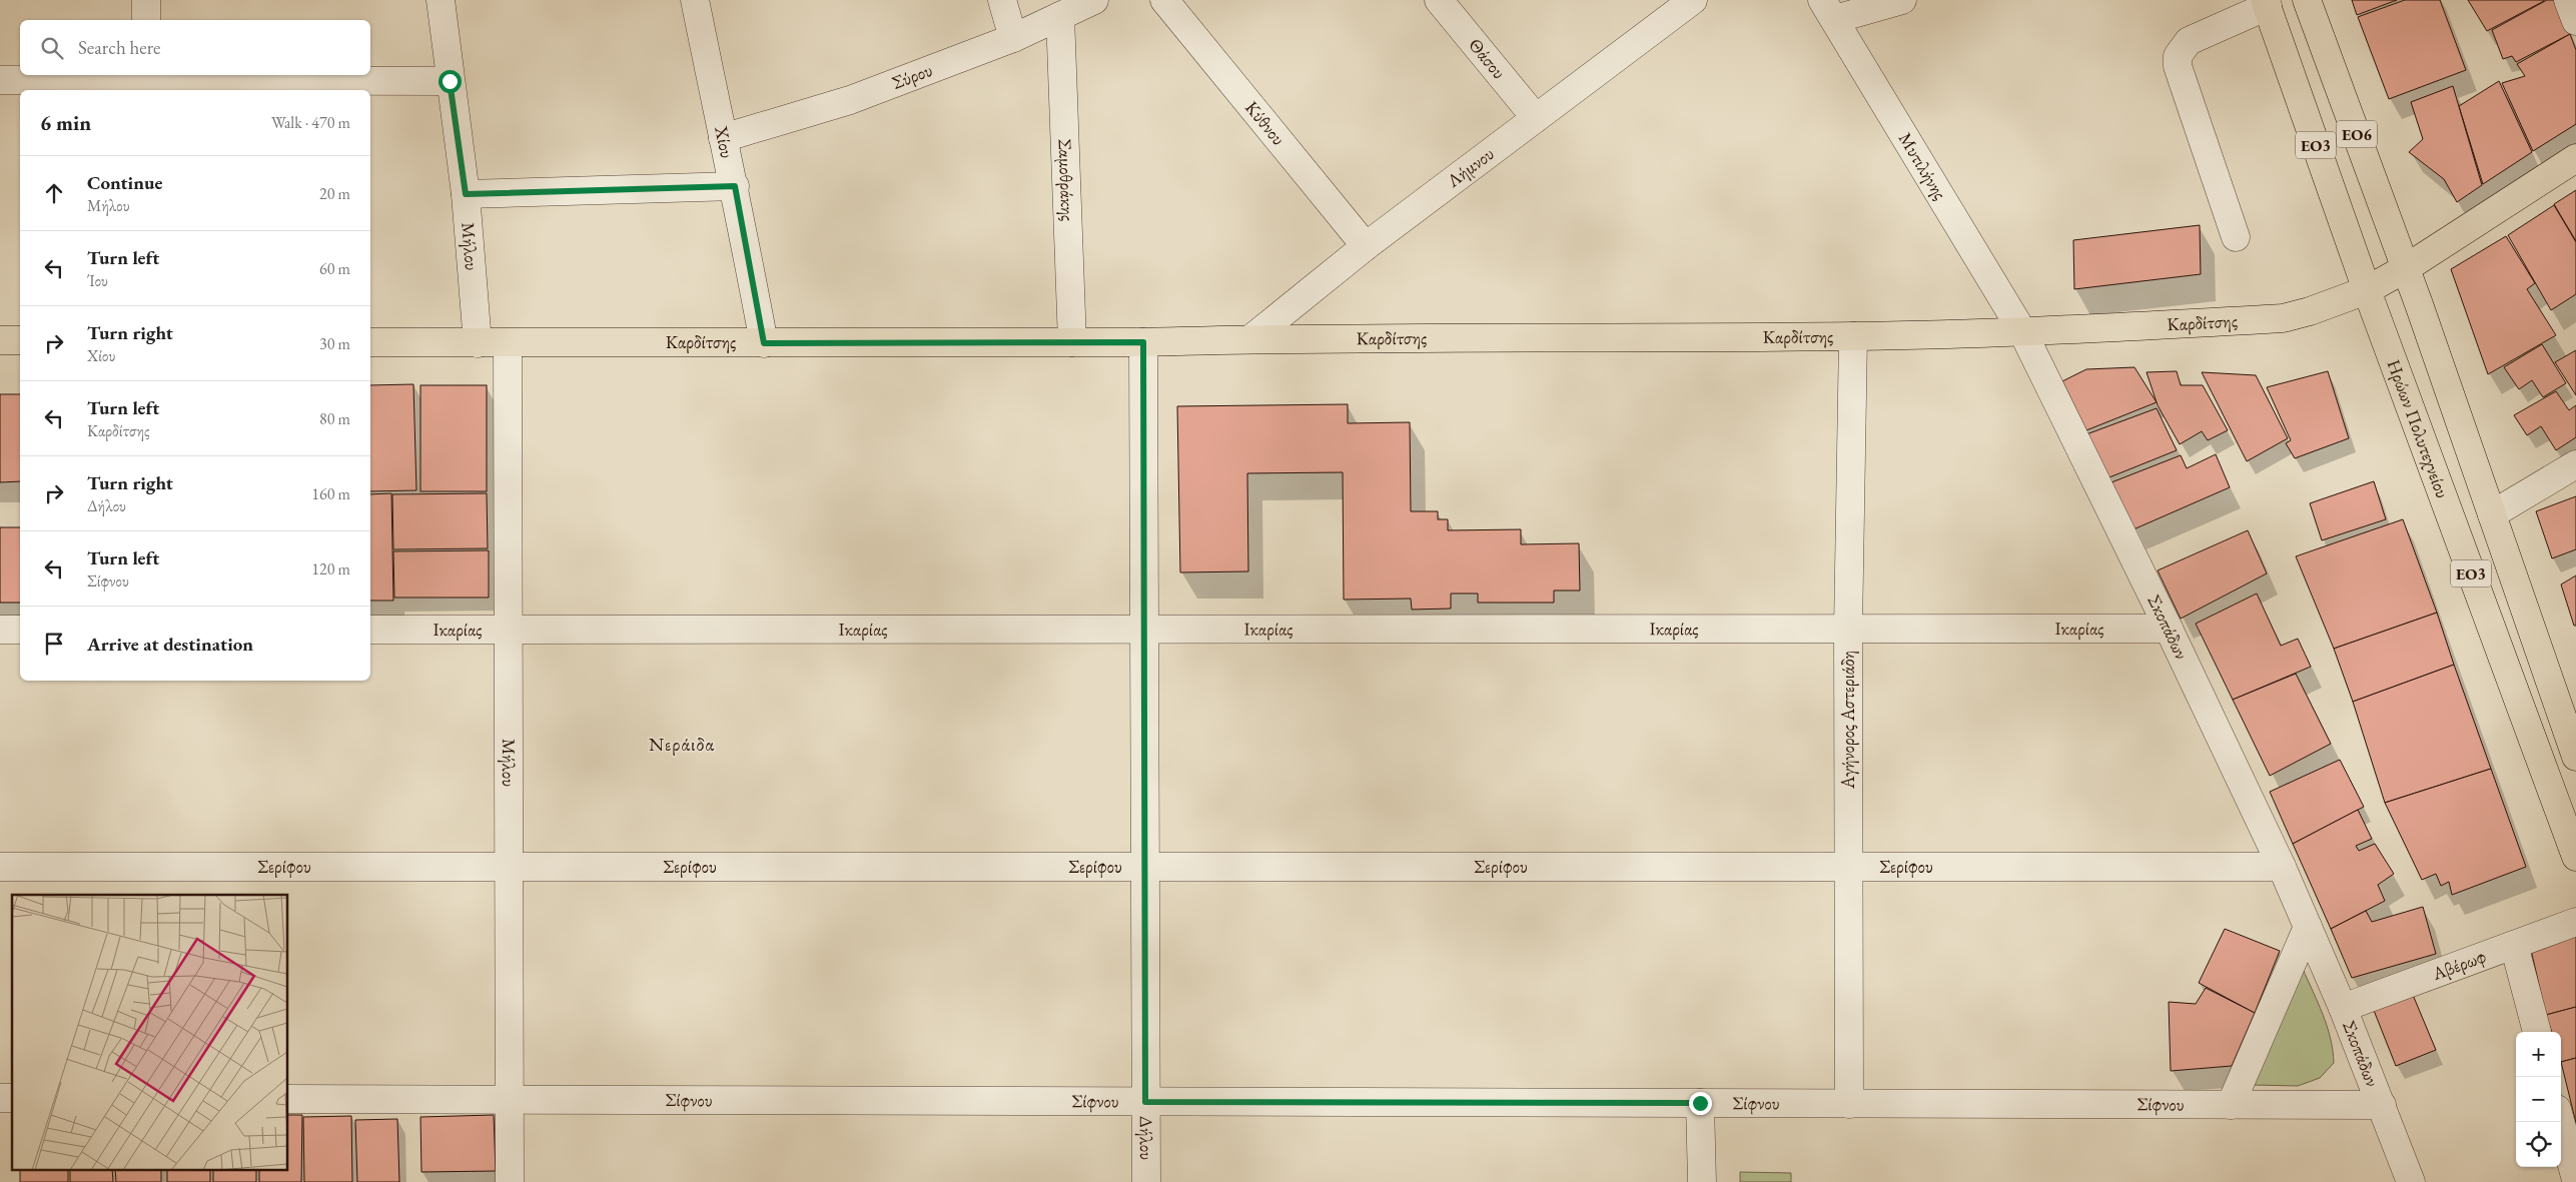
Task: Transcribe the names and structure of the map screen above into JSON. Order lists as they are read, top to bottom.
{
  "streets": {
    "main road": [
      "ΕΟ6",
      "ΕΟ3",
      "Καρδίτσης",
      "Ηρώων Πολυτεχνείου"
    ],
    "street": [
      "Θάσου",
      "Σύρου",
      "Κύθνου",
      "Χίου",
      "Μυτιλήνης",
      "Λήμνου",
      "Σαμοθράκης",
      "Μήλου",
      "Σκοπάδων",
      "Ικαρίας",
      "Αγήνορος Αστεριάδη",
      "Σερίφου",
      "Αβέρωφ",
      "Σίφνου",
      "Δήλου"
    ]
  },
  "crossings": [
    ["Θάσου", "Λήμνου"],
    ["Σύρου", "Χίου"],
    ["Σύρου", "Σαμοθράκης"],
    ["Κύθνου", "Λήμνου"],
    ["ΕΟ6", "ΕΟ3"],
    ["ΕΟ6", "Καρδίτσης"],
    ["Χίου", "Καρδίτσης"],
    ["ΕΟ3", "Καρδίτσης"],
    ["Μυτιλήνης", "Καρδίτσης"],
    ["Μυτιλήνης", "Σκοπάδων"],
    ["Λήμνου", "Καρδίτσης"],
    ["Σαμοθράκης", "Καρδίτσης"],
    ["Μήλου", "Καρδίτσης"],
    ["Μήλου", "Ικαρίας"],
    ["Μήλου", "Σερίφου"],
    ["Μήλου", "Σίφνου"],
    ["Καρδίτσης", "Ηρώων Πολυτεχνείου"],
    ["Καρδίτσης", "Σκοπάδων"],
    ["Καρδίτσης", "Αγήνορος Αστεριάδη"],
    ["Καρδίτσης", "Δήλου"],
    ["Σκοπάδων", "Ικαρίας"],
    ["Σκοπάδων", "Σερίφου"],
    ["Σκοπάδων", "Αβέρωφ"],
    ["Σκοπάδων", "Σίφνου"],
    ["Ικαρίας", "Αγήνορος Αστεριάδη"],
    ["Ικαρίας", "Δήλου"],
    ["Αγήνορος Αστεριάδη", "Σερίφου"],
    ["Αγήνορος Αστεριάδη", "Σίφνου"],
    ["Σερίφου", "Δήλου"],
    ["Σίφνου", "Δήλου"]
  ],
  "districts": ["Νεράιδα"],
  "page": {
    "search": "Search here",
    "heading": ["6 min", "Walk · 470 m"],
    "list": [
      ["Continue", "Μήλου", "20 m"],
      ["Turn left", "Ίου", "60 m"],
      ["Turn right", "Χίου", "30 m"],
      ["Turn left", "Καρδίτσης", "80 m"],
      ["Turn right", "Δήλου", "160 m"],
      ["Turn left", "Σίφνου", "120 m"],
      "Arrive at destination"
    ],
    "map_buttons": ["+", "−"]
  }
}
